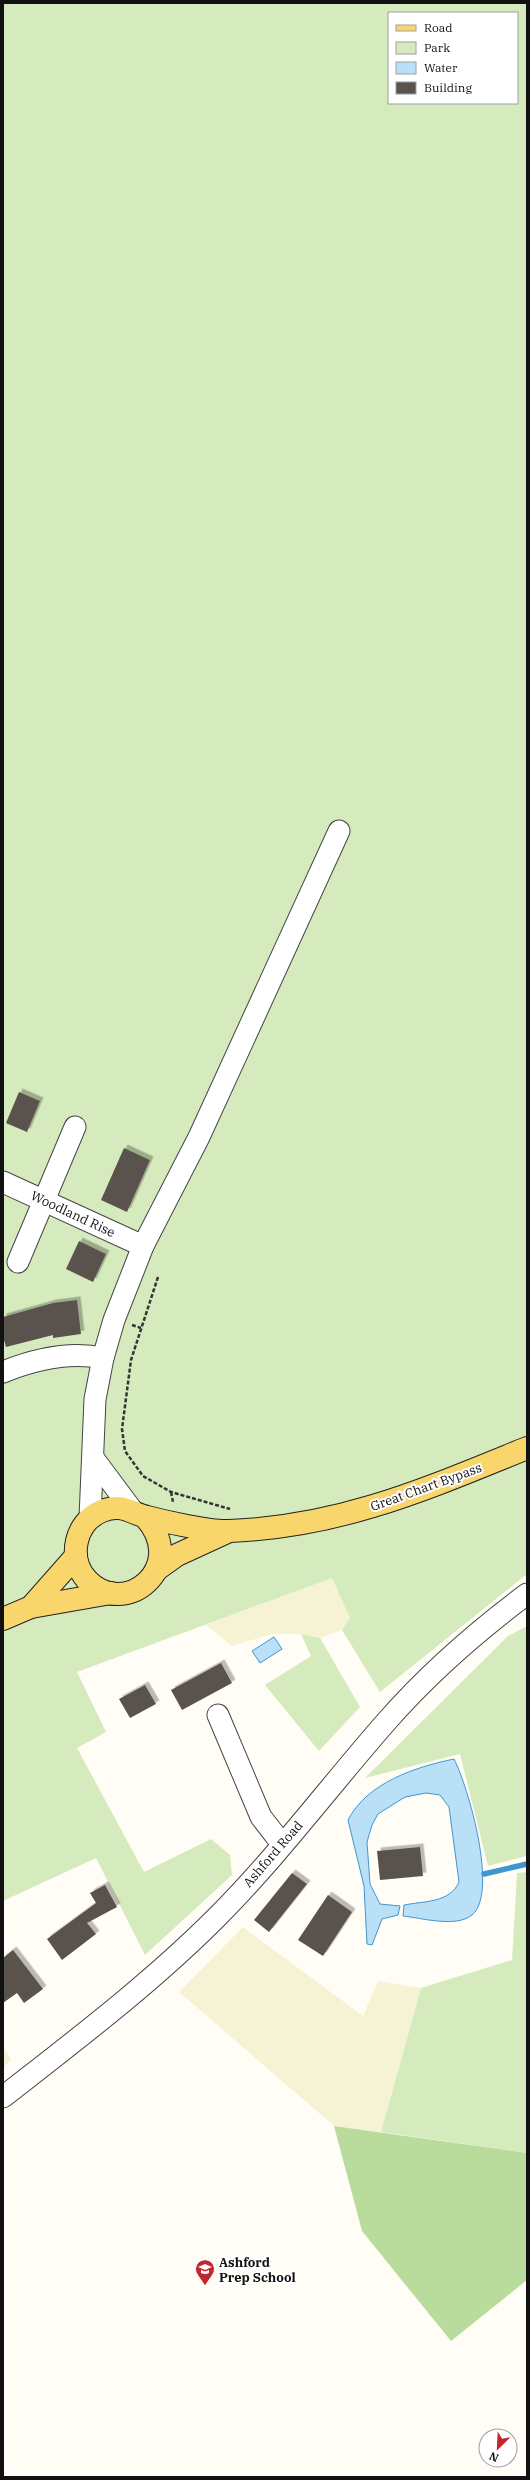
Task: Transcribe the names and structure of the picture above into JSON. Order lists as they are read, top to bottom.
{
  "streets": {
    "main road": ["Great Chart Bypass"],
    "street": ["Woodland Rise", "Ashford Road"]
  },
  "places": {
    "school or university": ["Ashford Prep School"]
  },
  "legend": [
    "Road",
    "Park",
    "Water",
    "Building"
  ],
  "north": "bottom left"
}
